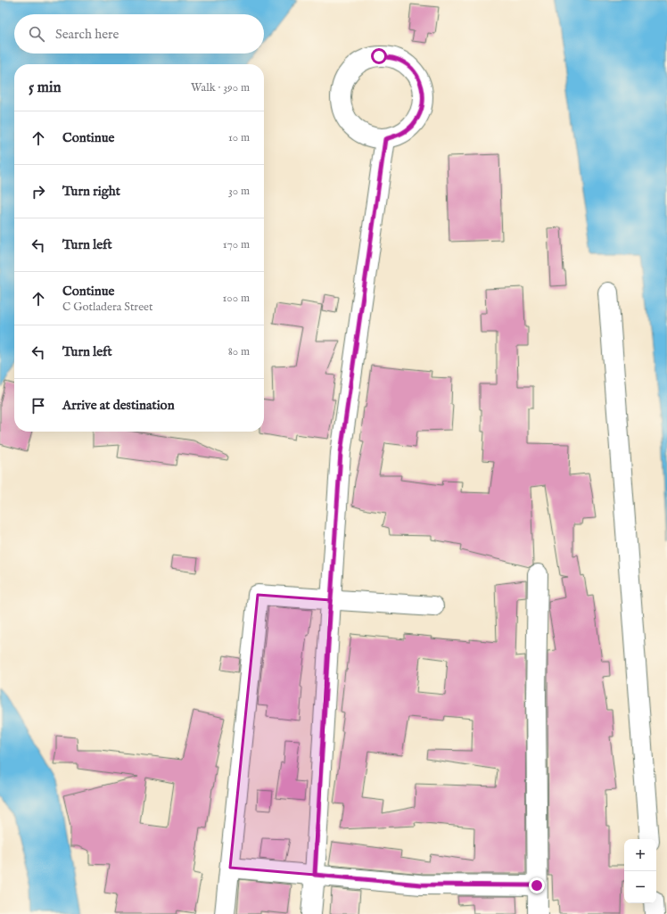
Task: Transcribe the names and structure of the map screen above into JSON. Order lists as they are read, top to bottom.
{
  "page": {
    "search": "Search here",
    "heading": ["5 min", "Walk · 390 m"],
    "list": [
      ["Continue", "10 m"],
      ["Turn right", "30 m"],
      ["Turn left", "170 m"],
      ["Continue", "C Gotladera Street", "100 m"],
      ["Turn left", "80 m"],
      "Arrive at destination"
    ],
    "map_buttons": ["+", "−"]
  }
}
